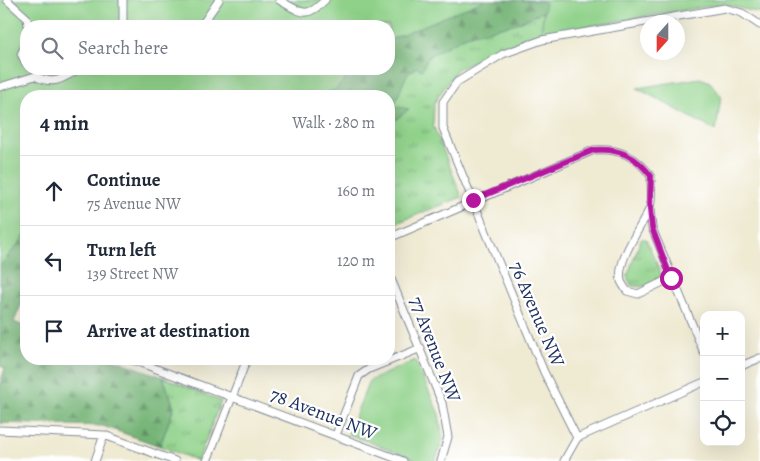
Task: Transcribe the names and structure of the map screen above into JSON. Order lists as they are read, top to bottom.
{
  "streets": {
    "street": ["76 Avenue NW", "77 Avenue NW", "78 Avenue NW"]
  },
  "north": "bottom",
  "page": {
    "search": "Search here",
    "heading": ["4 min", "Walk · 280 m"],
    "list": [
      ["Continue", "75 Avenue NW", "160 m"],
      ["Turn left", "139 Street NW", "120 m"],
      "Arrive at destination"
    ],
    "map_buttons": ["+", "−"]
  }
}
